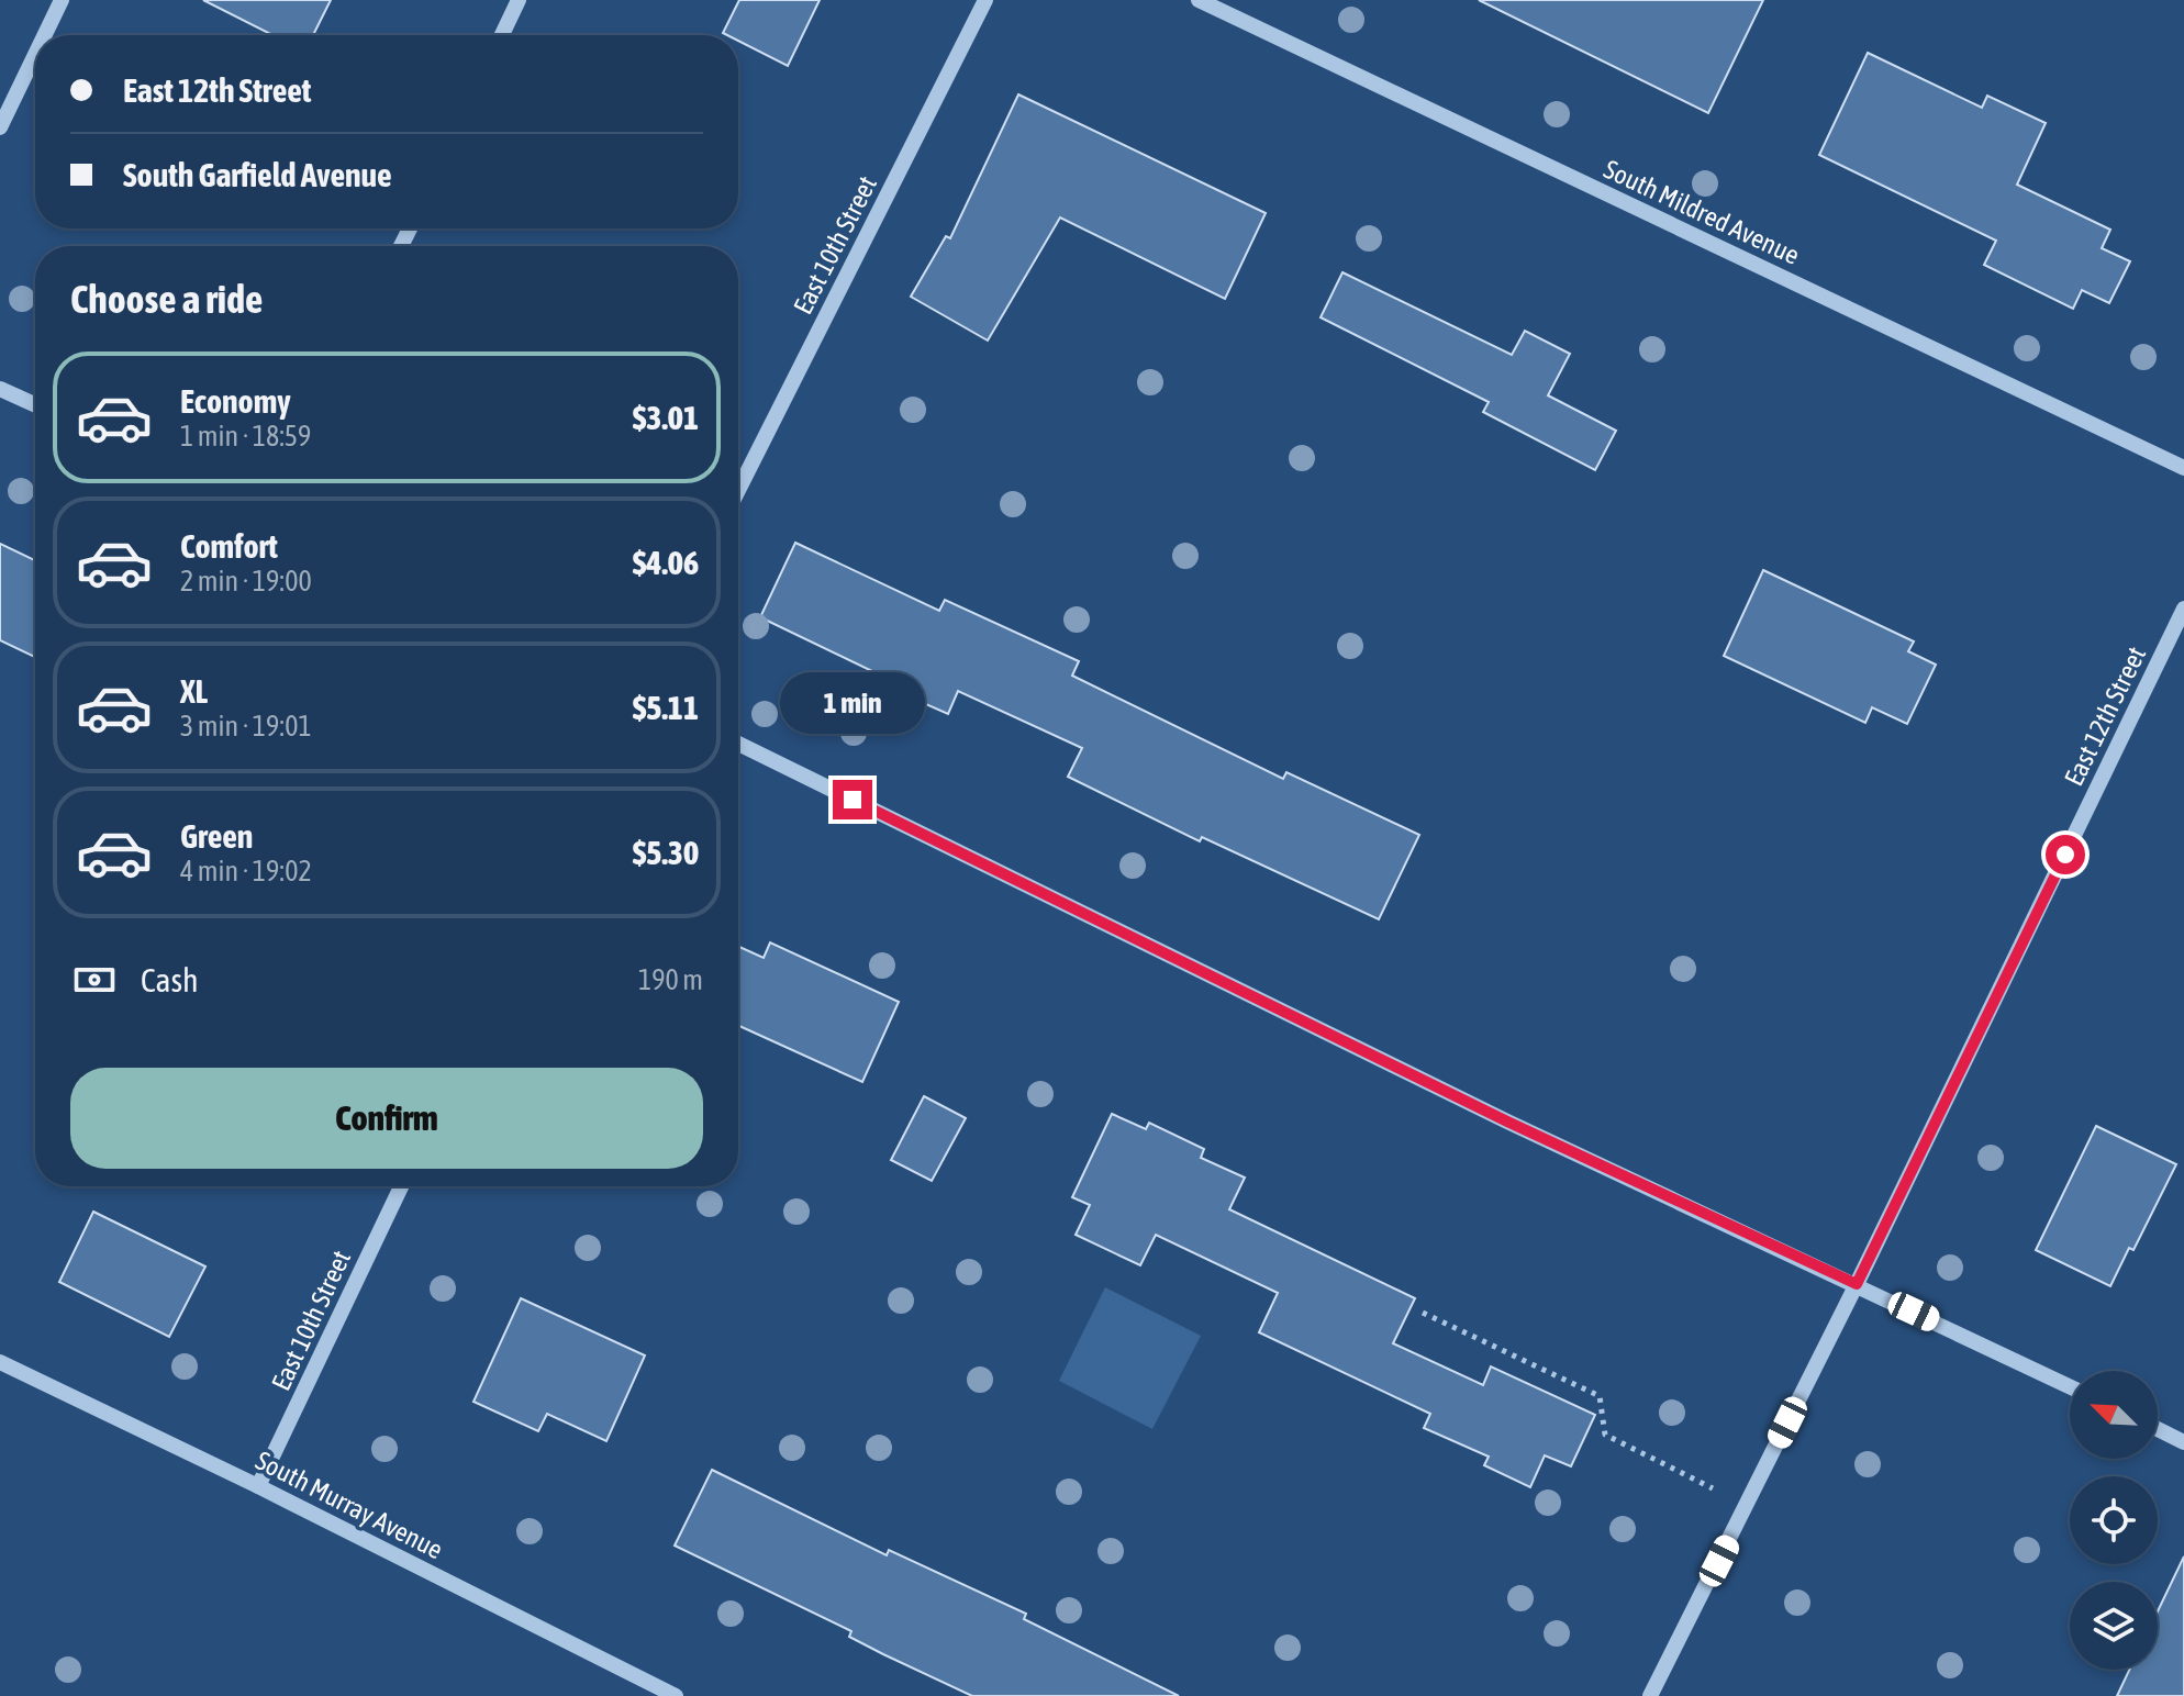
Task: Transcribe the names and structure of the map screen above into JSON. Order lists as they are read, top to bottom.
{
  "streets": {
    "street": [
      "South Mildred Avenue",
      "East 10th Street",
      "East 12th Street",
      "South Murray Avenue"
    ]
  },
  "crossings": [
    ["East 10th Street", "South Murray Avenue"]
  ],
  "north": "top left",
  "page": {
    "banner": ["East 12th Street", "South Garfield Avenue"],
    "heading": "Choose a ride",
    "list": [
      {
        "name": "Economy",
        "note": "1 min · 18:59",
        "value": "$3.01"
      },
      {
        "name": "Comfort",
        "note": "2 min · 19:00",
        "value": "$4.06"
      },
      {
        "name": "XL",
        "note": "3 min · 19:01",
        "value": "$5.11"
      },
      {
        "name": "Green",
        "note": "4 min · 19:02",
        "value": "$5.30"
      }
    ],
    "bubble": "1 min",
    "pay": ["Cash", "190 m"],
    "buttons": "Confirm"
  }
}
